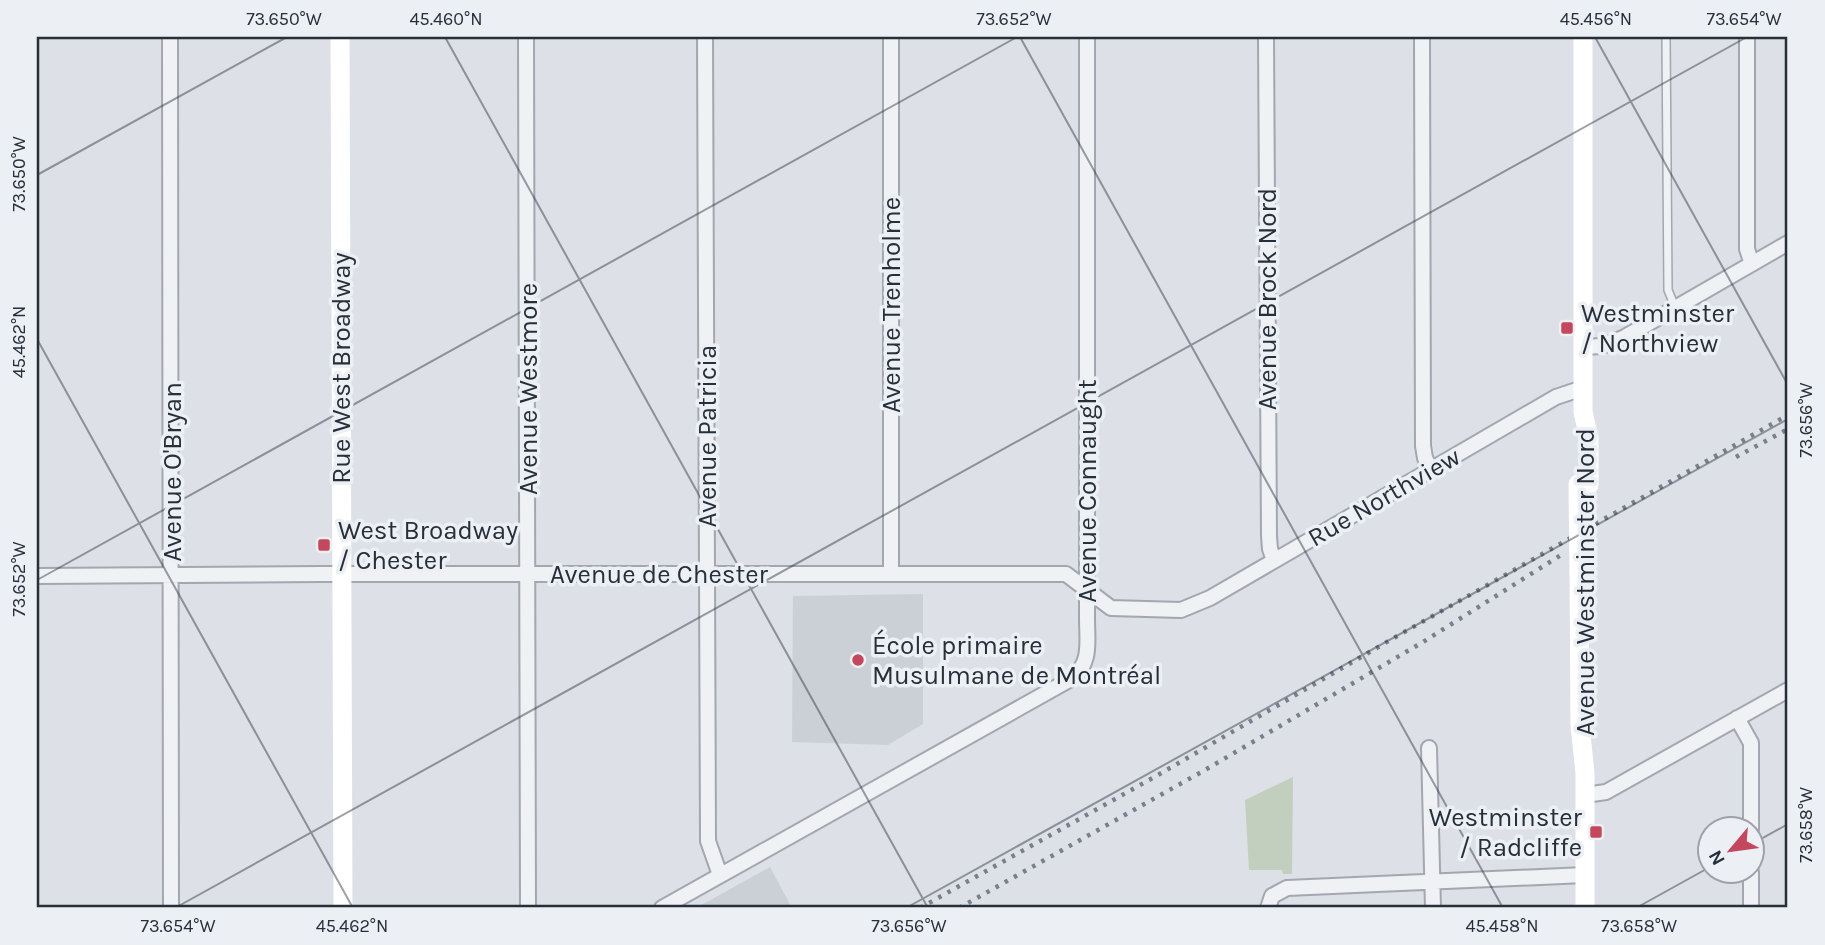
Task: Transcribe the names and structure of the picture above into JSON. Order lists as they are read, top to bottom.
{
  "streets": {
    "street": [
      "Avenue Brock Nord",
      "Avenue Trenholme",
      "Rue West Broadway",
      "Avenue Westmore",
      "Avenue Patricia",
      "Avenue O'Bryan",
      "Avenue Connaught",
      "Rue Northview",
      "Avenue de Chester",
      "Avenue Westminster Nord"
    ]
  },
  "crossings": [
    ["Avenue Brock Nord", "Rue Northview"],
    ["Avenue Trenholme", "Avenue de Chester"],
    ["Rue West Broadway", "Avenue de Chester"],
    ["Avenue Westmore", "Avenue de Chester"],
    ["Avenue Patricia", "Avenue Connaught"],
    ["Avenue Patricia", "Avenue de Chester"],
    ["Avenue O'Bryan", "Avenue de Chester"],
    ["Avenue Connaught", "Avenue de Chester"],
    ["Rue Northview", "Avenue de Chester"],
    ["Rue Northview", "Avenue Westminster Nord"]
  ],
  "places": {
    "transit": ["Westminster / Northview", "West Broadway / Chester", "Westminster / Radcliffe"],
    "other": ["École primaire Musulmane de Montréal"]
  },
  "north": "bottom left",
  "coordinates": [
    "73.650°W",
    "45.460°N",
    "73.652°W",
    "45.456°N",
    "73.654°W",
    "45.462°N",
    "73.656°W",
    "73.658°W",
    "45.458°N"
  ]
}
